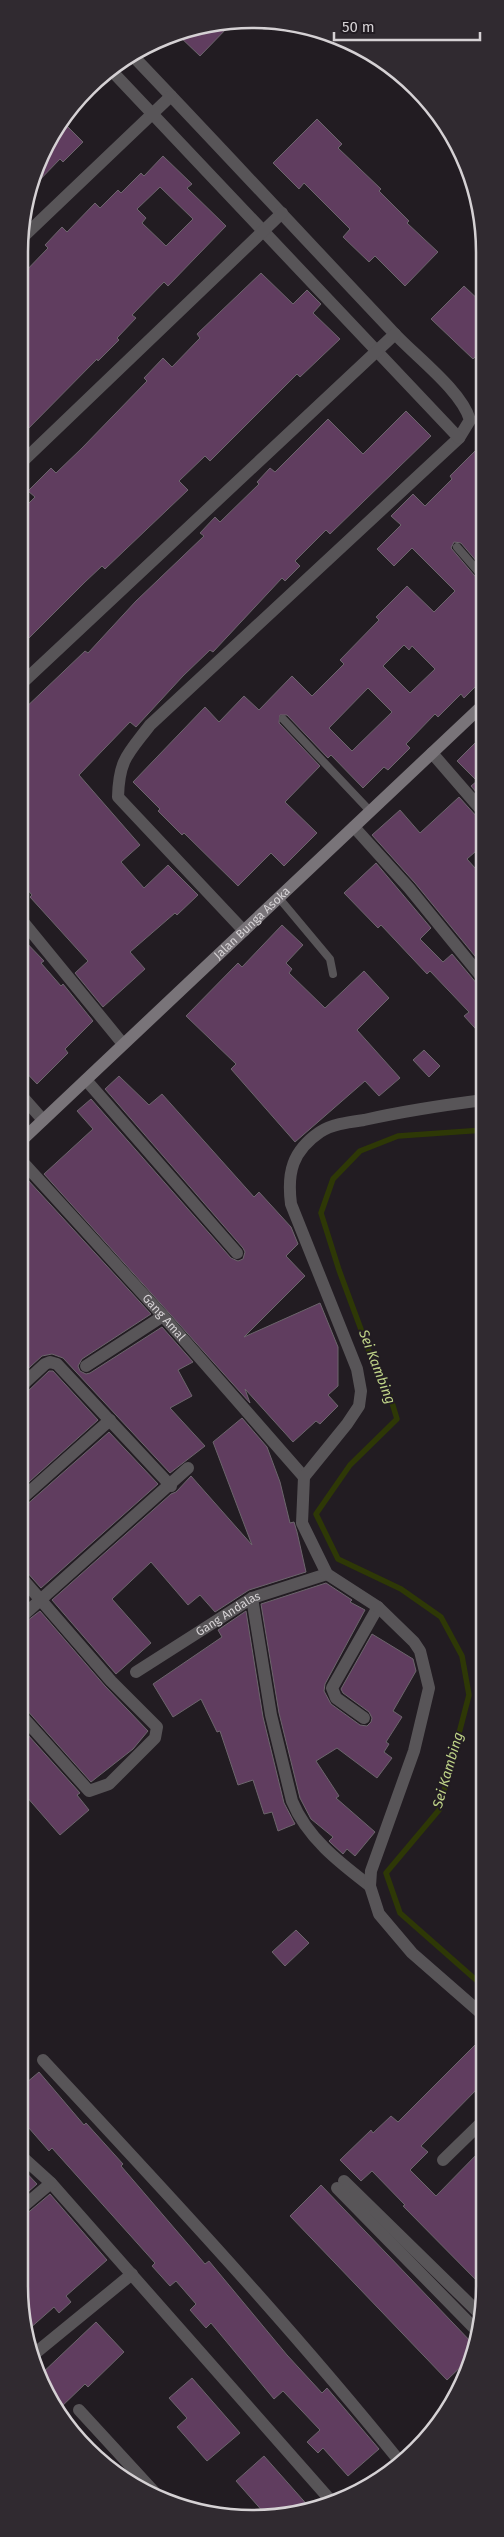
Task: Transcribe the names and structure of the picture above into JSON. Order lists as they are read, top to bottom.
{
  "streets": {
    "street": ["Jalan Bunga Asoka", "Gang Amal", "Gang Andalas"]
  },
  "water": ["Sei Kambing"],
  "scale_bar": "50 m"
}
